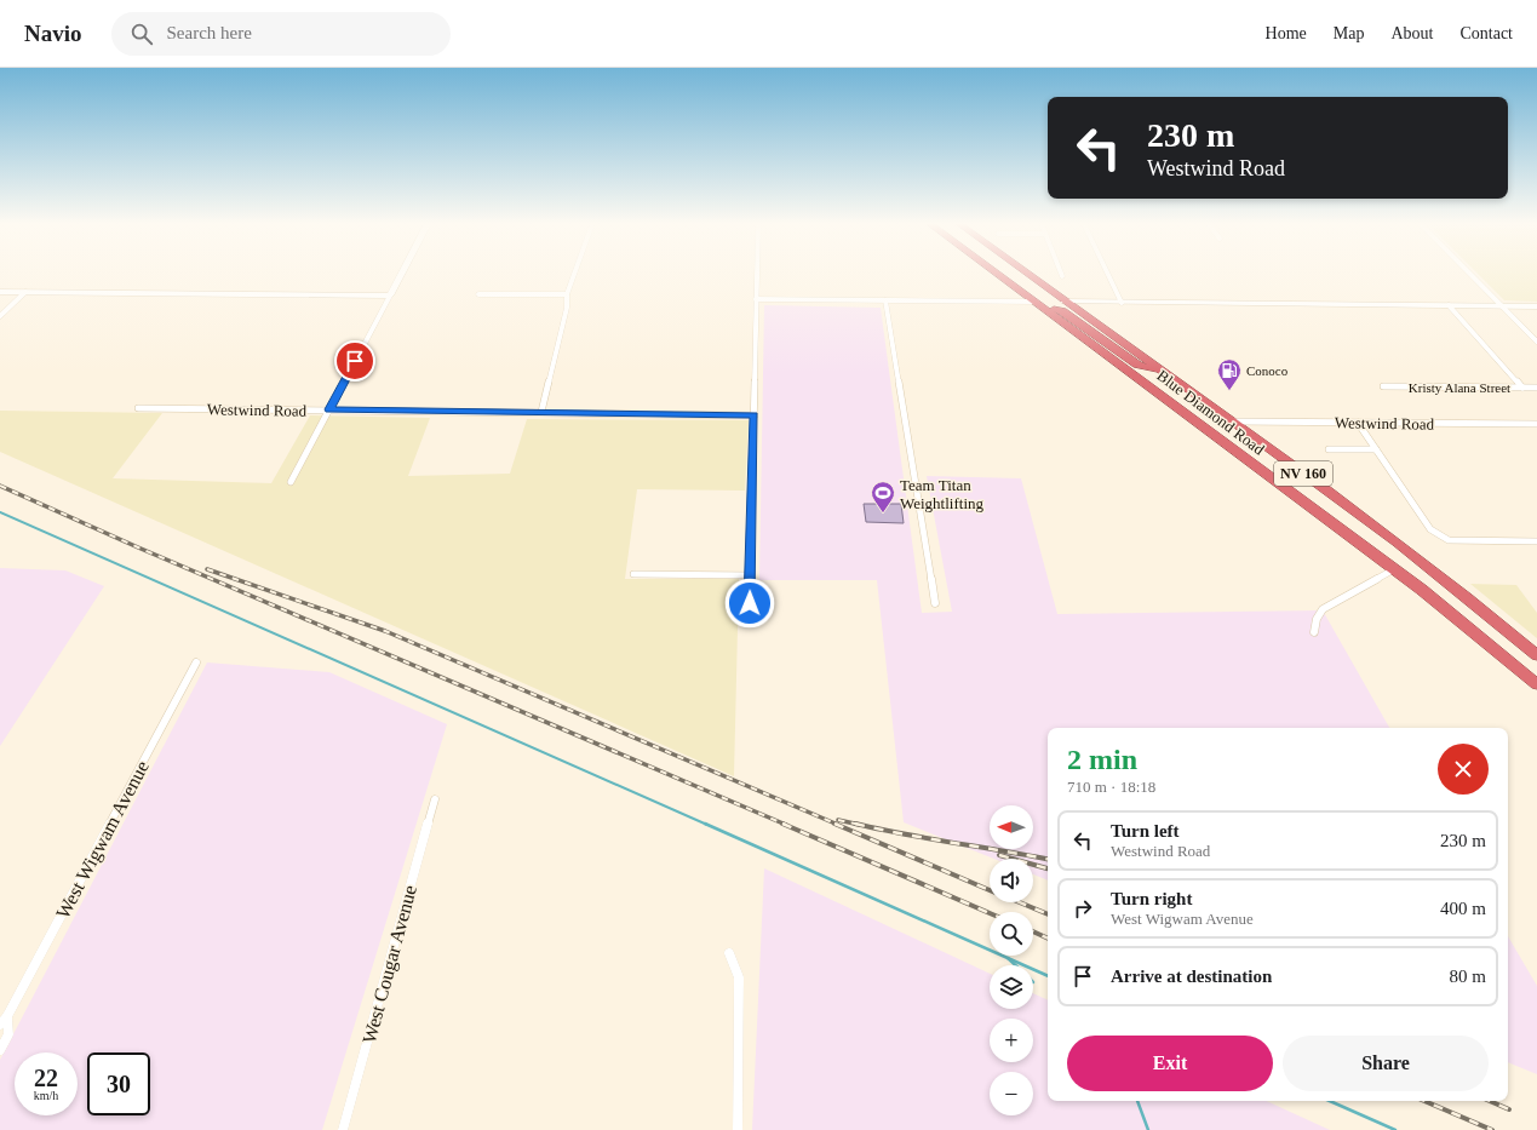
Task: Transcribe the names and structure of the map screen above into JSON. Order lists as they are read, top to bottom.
{
  "streets": {
    "highway": ["Blue Diamond Road", "NV 160"],
    "street": [
      "Kristy Alana Street",
      "Westwind Road",
      "West Wigwam Avenue",
      "West Cougar Avenue"
    ]
  },
  "crossings": [
    ["Westwind Road", "Blue Diamond Road"]
  ],
  "places": {
    "fuel station": ["Conoco"],
    "sports": ["Team Titan Weightlifting"]
  },
  "north": "left",
  "page": {
    "header": "Navio",
    "search": "Search here",
    "nav": [
      "Home",
      "Map",
      "About",
      "Contact"
    ],
    "turn": ["230 m", "Westwind Road"],
    "heading": ["2 min", "710 m · 18:18"],
    "map_buttons": ["+", "−"],
    "list": [
      {
        "name": "Turn left",
        "note": "Westwind Road",
        "value": "230 m"
      },
      {
        "name": "Turn right",
        "note": "West Wigwam Avenue",
        "value": "400 m"
      },
      {
        "name": "Arrive at destination",
        "value": "80 m"
      }
    ],
    "buttons": ["Exit", "Share"],
    "speed": "22 km/h",
    "limit": "30"
  }
}
